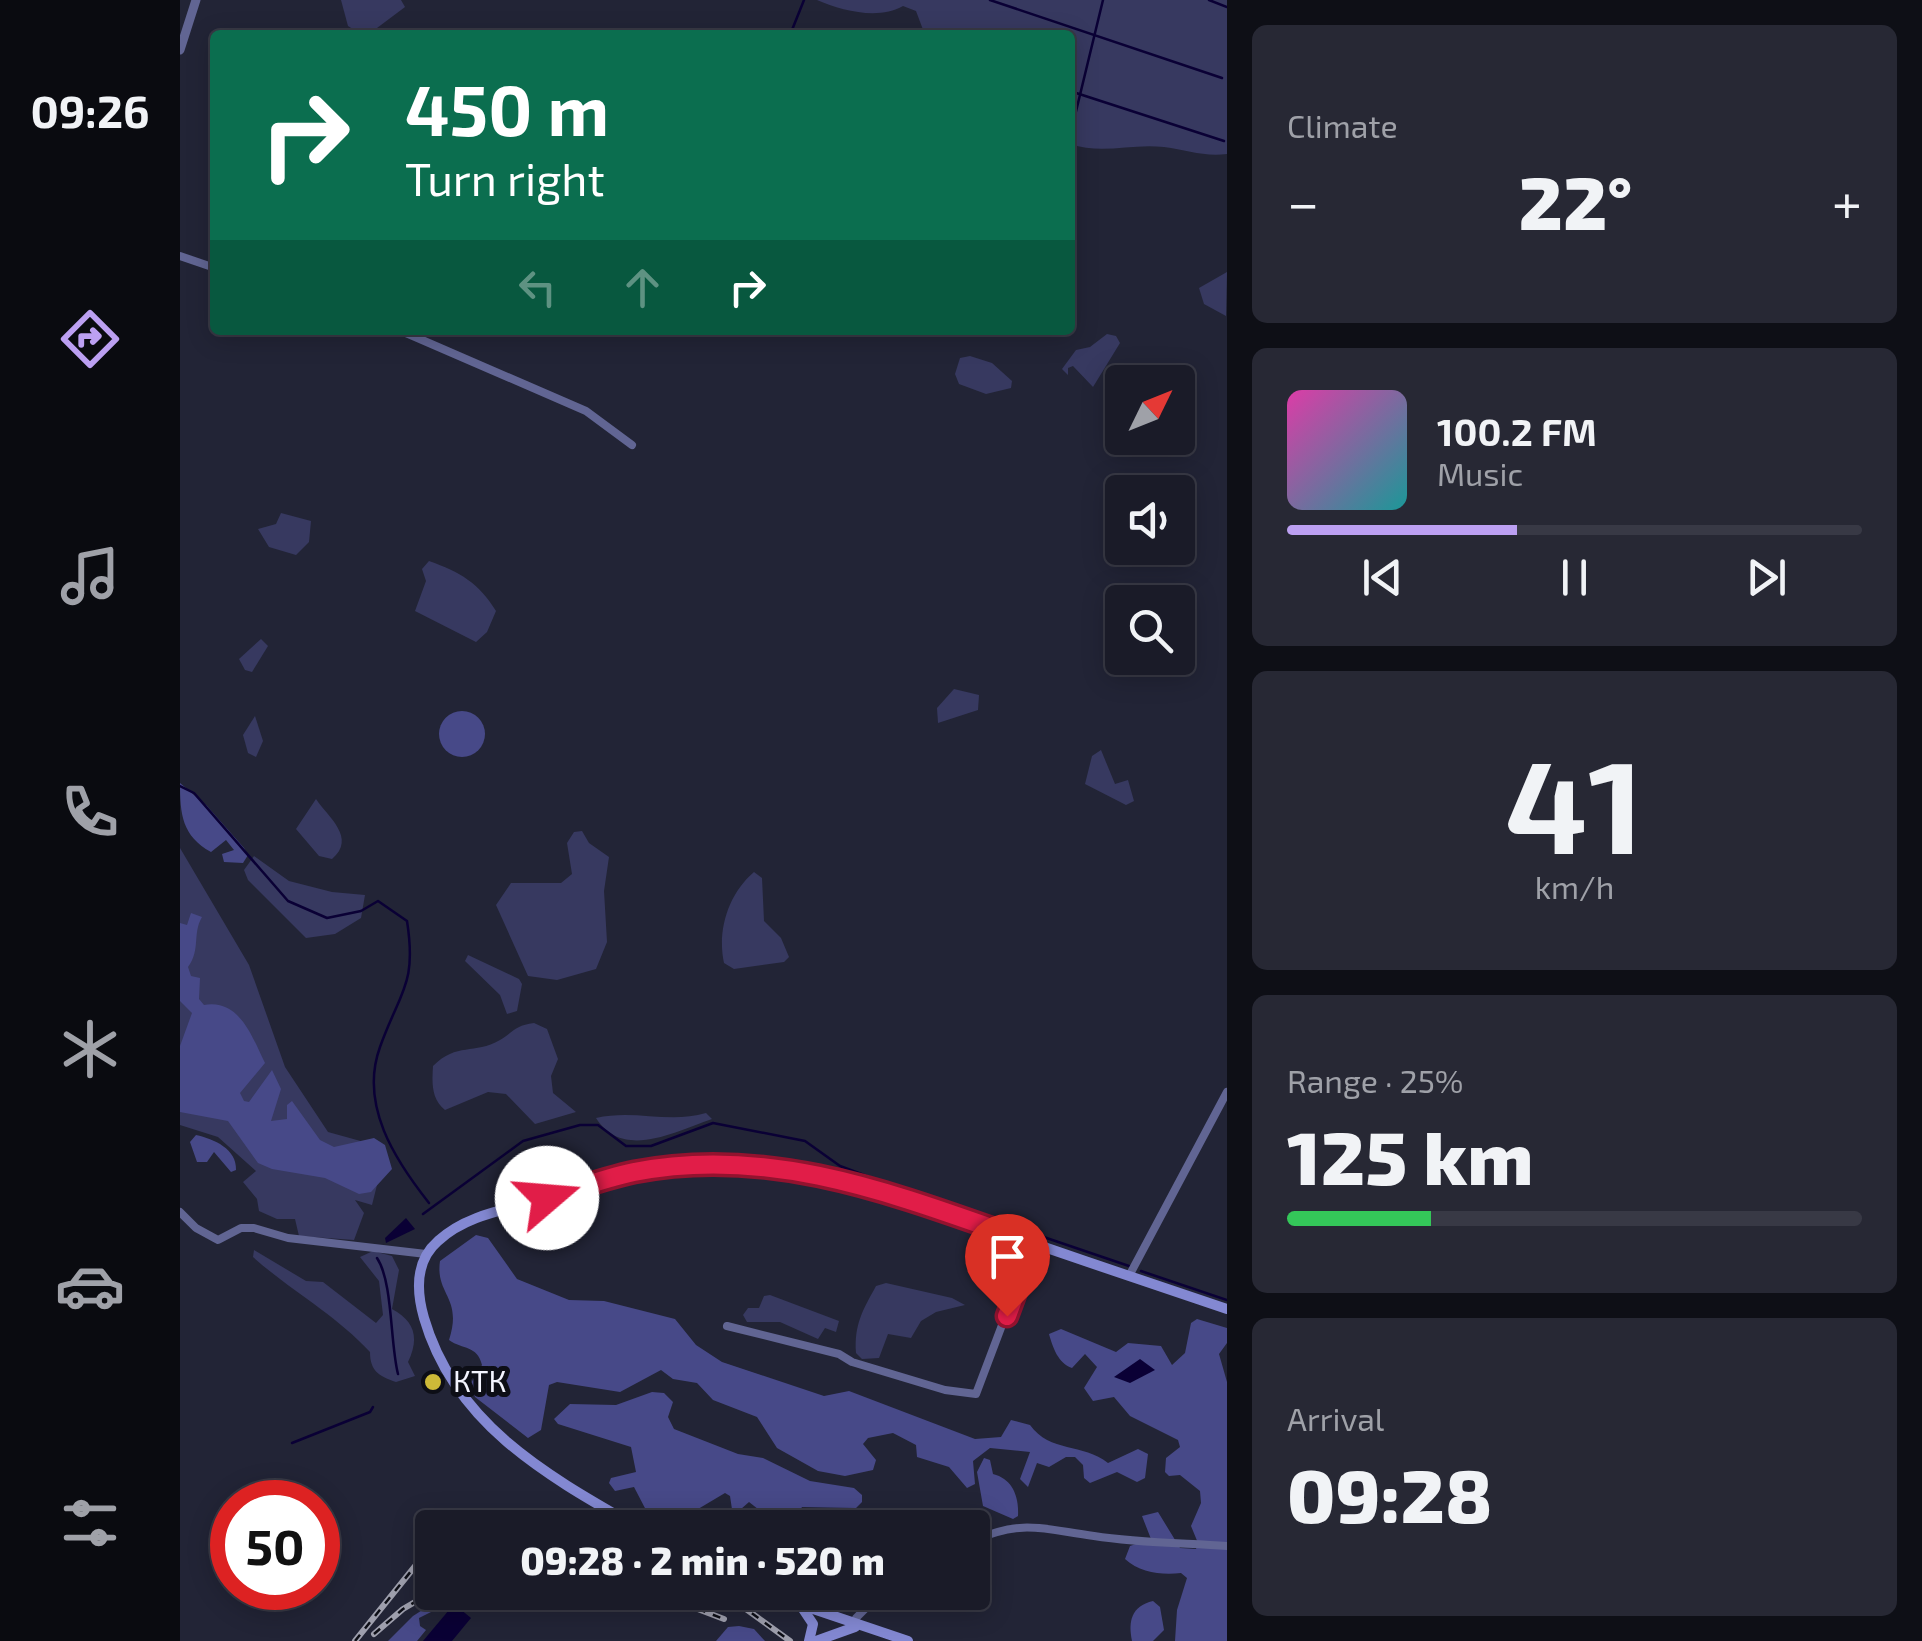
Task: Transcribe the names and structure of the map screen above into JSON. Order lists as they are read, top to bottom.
{
  "places": ["КТК"],
  "north": "top right",
  "page": {
    "tabs": "09:26",
    "tile": [
      "Climate",
      ["41", "km/h"],
      ["Range · 25%", "125 km"],
      ["Arrival", "09:28"]
    ],
    "turn": ["450 m", "Turn right"],
    "heat": ["−", "22°", "+"],
    "song": ["100.2 FM", "Music"],
    "limit": "50",
    "trip": "09:28 · 2 min · 520 m"
  }
}
